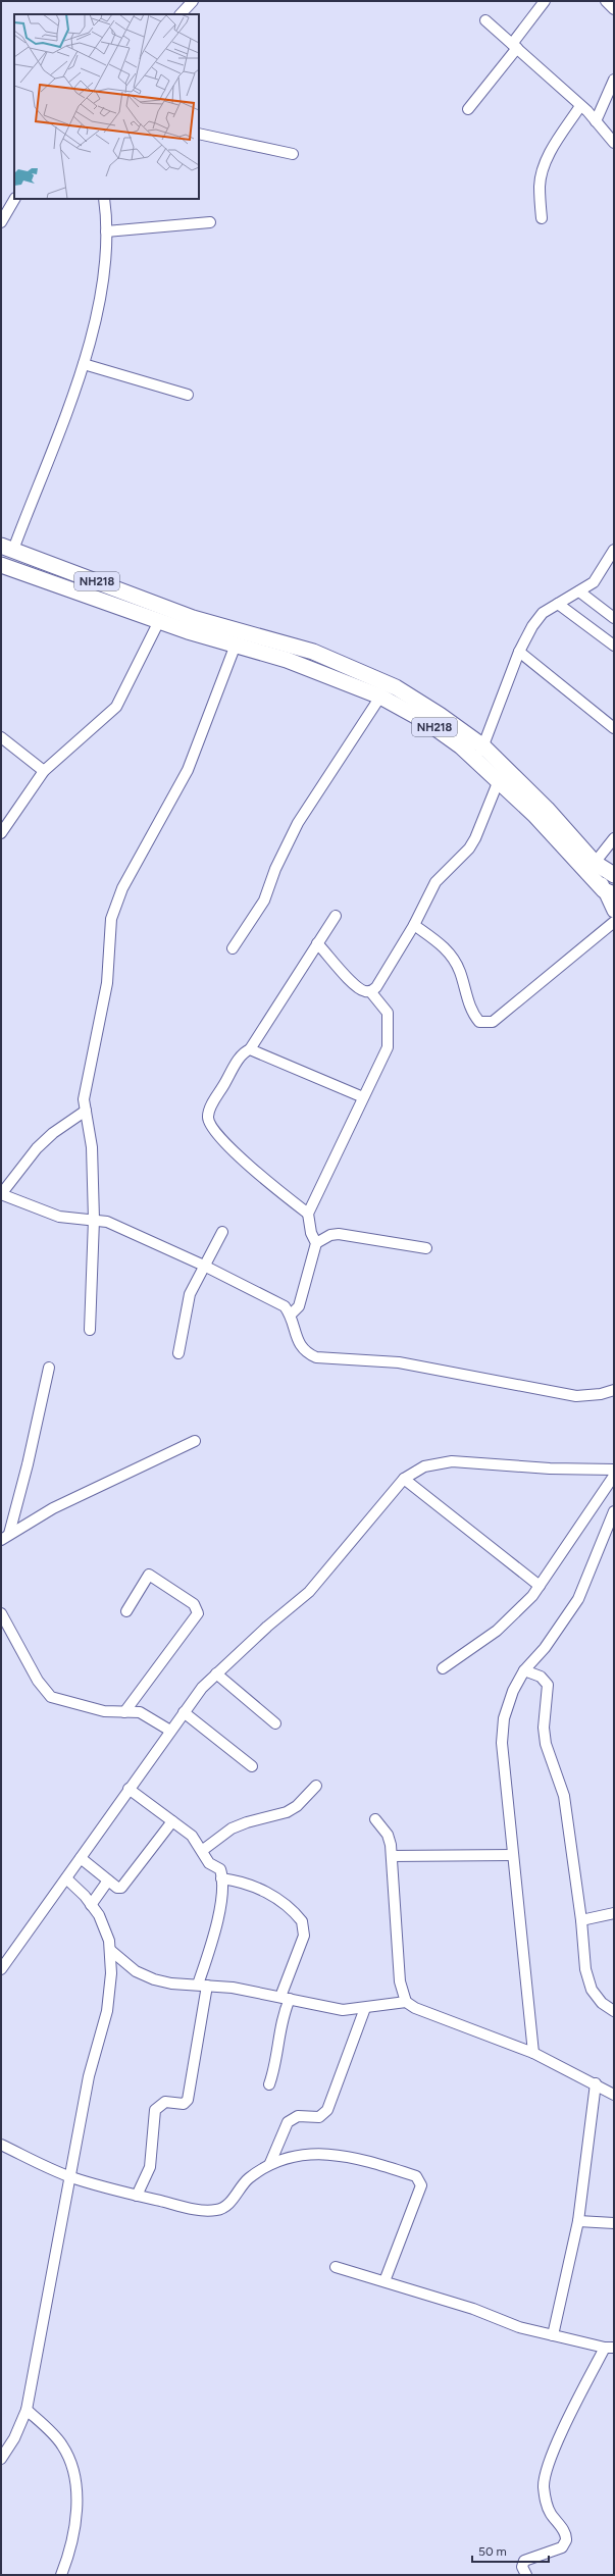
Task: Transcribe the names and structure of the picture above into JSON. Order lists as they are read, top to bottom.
{
  "streets": {
    "highway": ["NH218"]
  },
  "scale_bar": "50 m"
}
